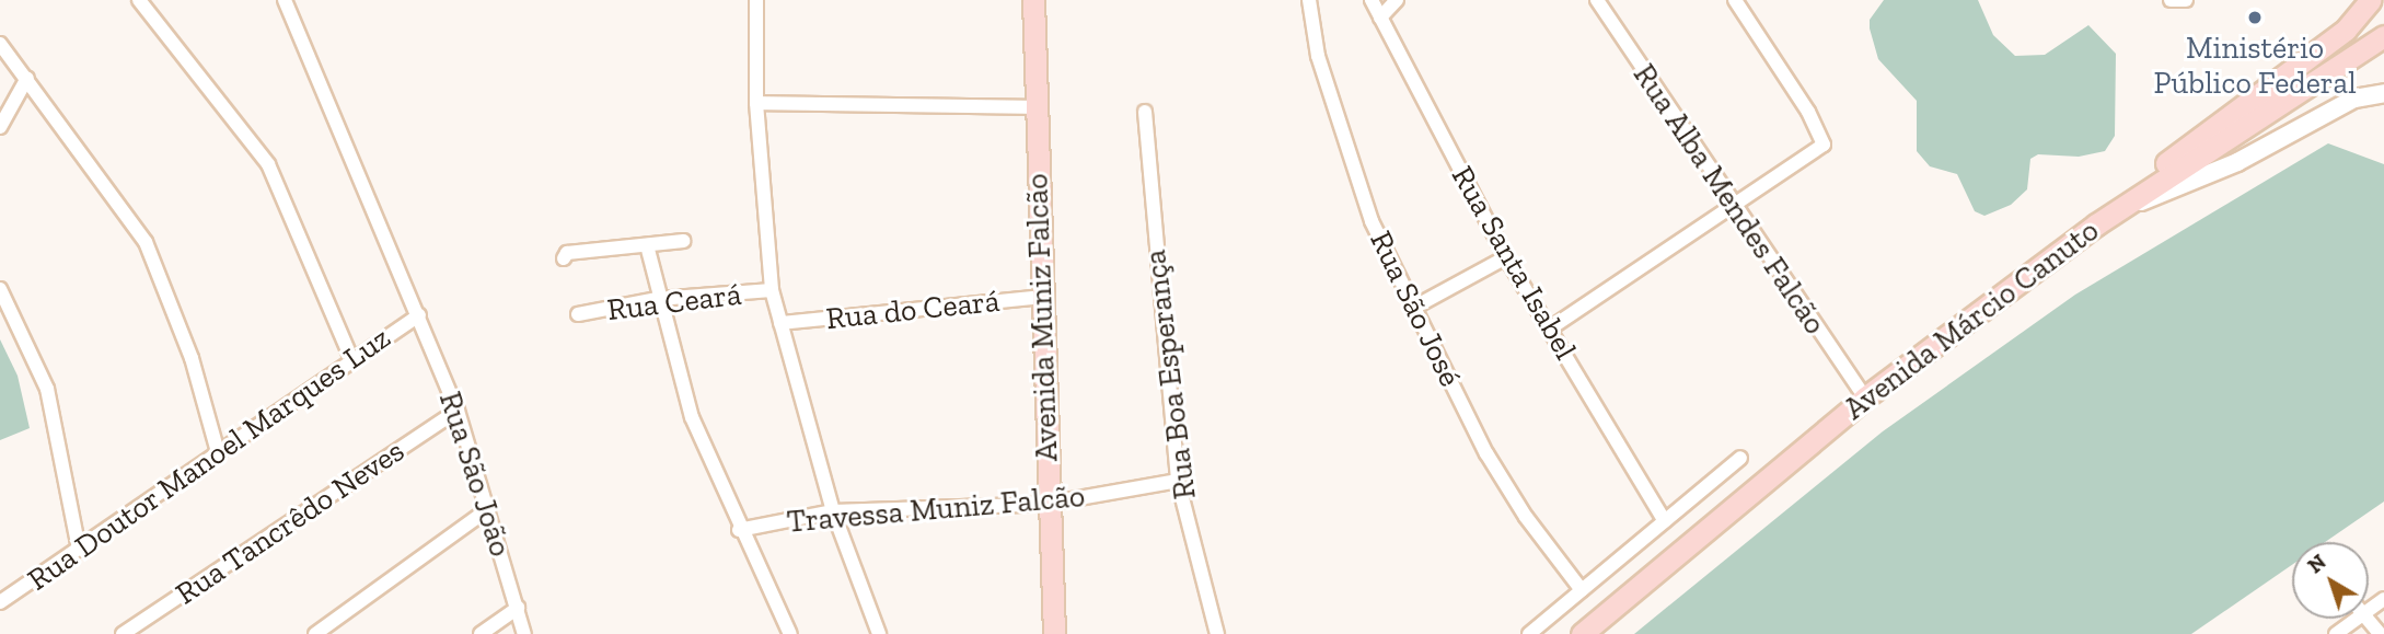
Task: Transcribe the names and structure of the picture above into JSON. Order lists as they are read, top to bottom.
{
  "streets": {
    "main road": ["Avenida Muniz Falcão", "Avenida Márcio Canuto"],
    "street": [
      "Rua Alba Mendes Falcão",
      "Rua Santa Isabel",
      "Rua Ceará",
      "Rua São José",
      "Rua do Ceará",
      "Rua Boa Esperança",
      "Rua Doutor Manoel Marques Luz",
      "Rua São João",
      "Travessa Muniz Falcão",
      "Rua Tancrêdo Neves"
    ]
  },
  "crossings": [
    ["Rua Alba Mendes Falcão", "Avenida Márcio Canuto"],
    ["Rua do Ceará", "Avenida Muniz Falcão"],
    ["Avenida Muniz Falcão", "Travessa Muniz Falcão"],
    ["Rua Boa Esperança", "Travessa Muniz Falcão"],
    ["Rua Doutor Manoel Marques Luz", "Rua São João"],
    ["Rua São João", "Rua Tancrêdo Neves"]
  ],
  "places": ["Ministério Público Federal"],
  "north": "top left"
}
